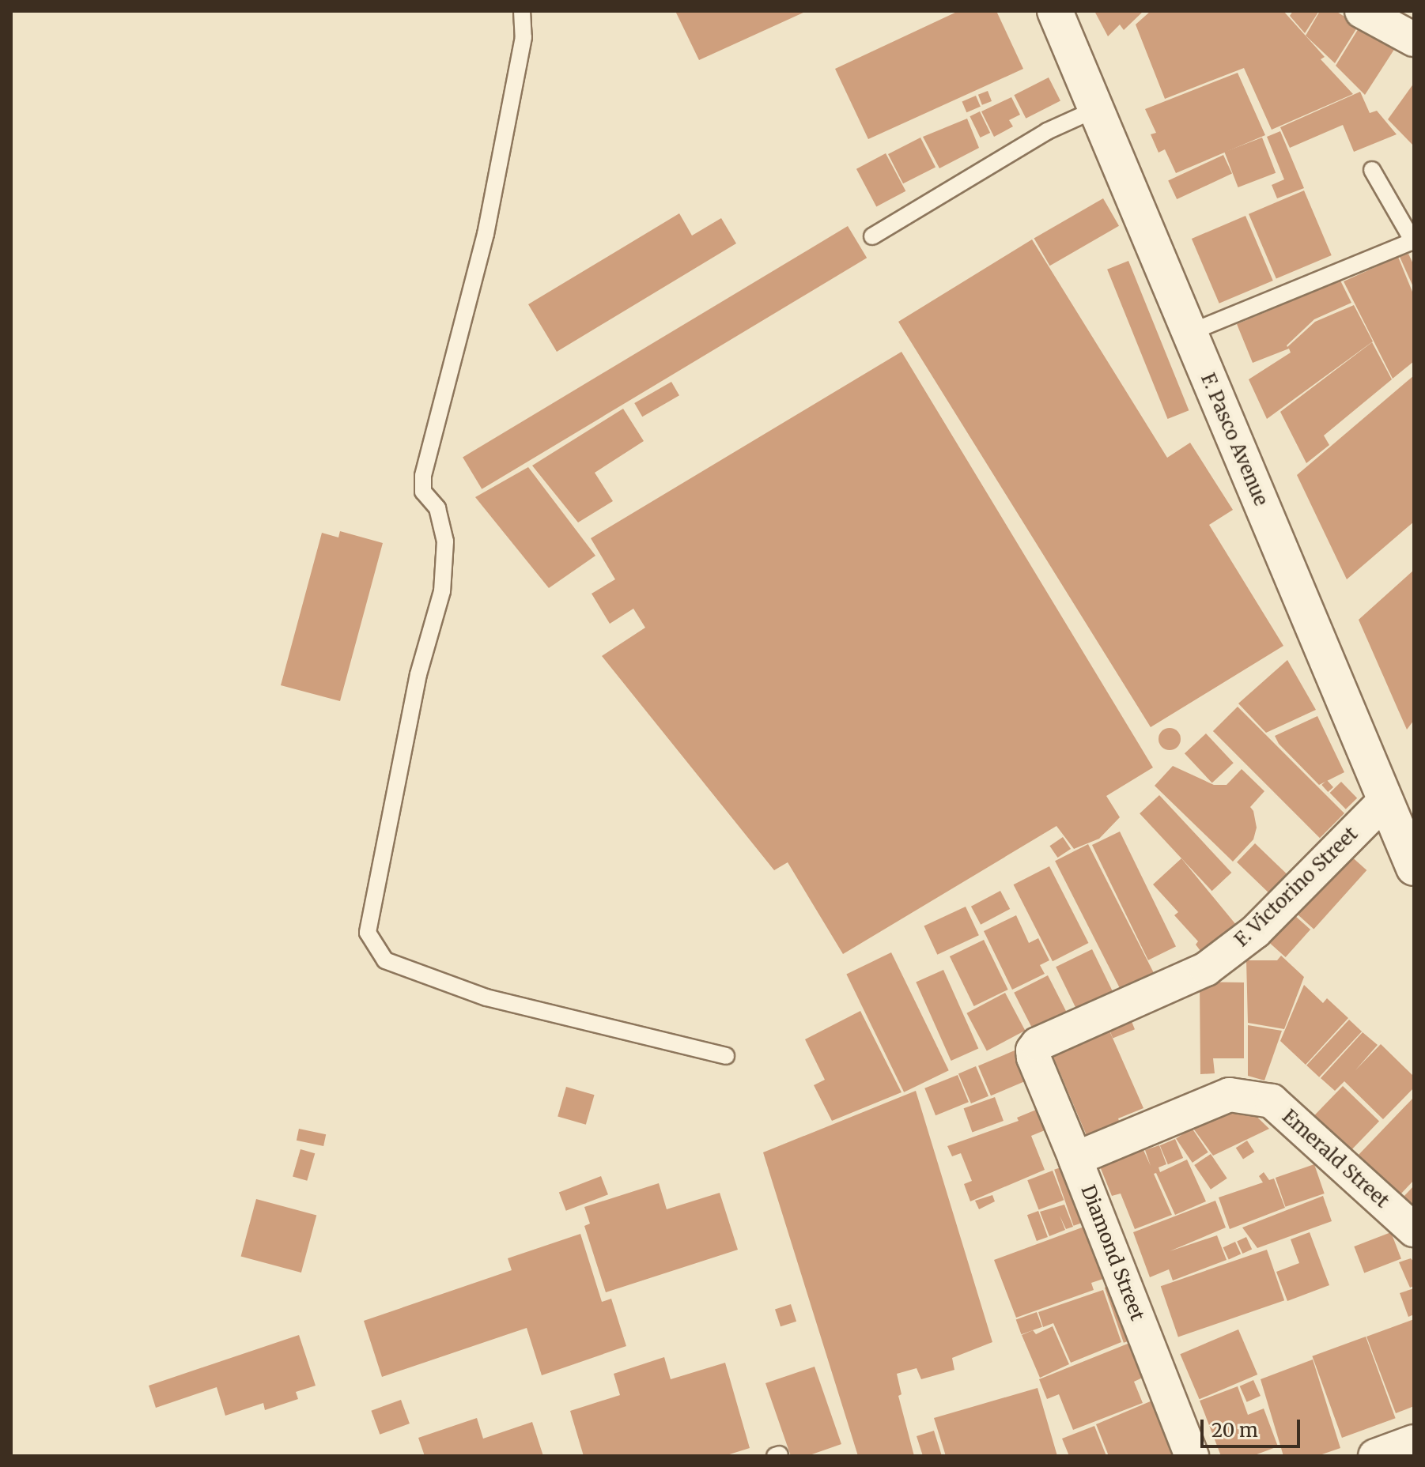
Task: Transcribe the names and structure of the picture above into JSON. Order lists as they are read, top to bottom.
{
  "streets": {
    "street": [
      "F. Pasco Avenue",
      "F. Victorino Street",
      "Emerald Street",
      "Diamond Street"
    ]
  },
  "crossings": [
    ["F. Pasco Avenue", "F. Victorino Street"],
    ["F. Victorino Street", "Diamond Street"],
    ["Emerald Street", "Diamond Street"]
  ],
  "scale_bar": "20 m"
}
